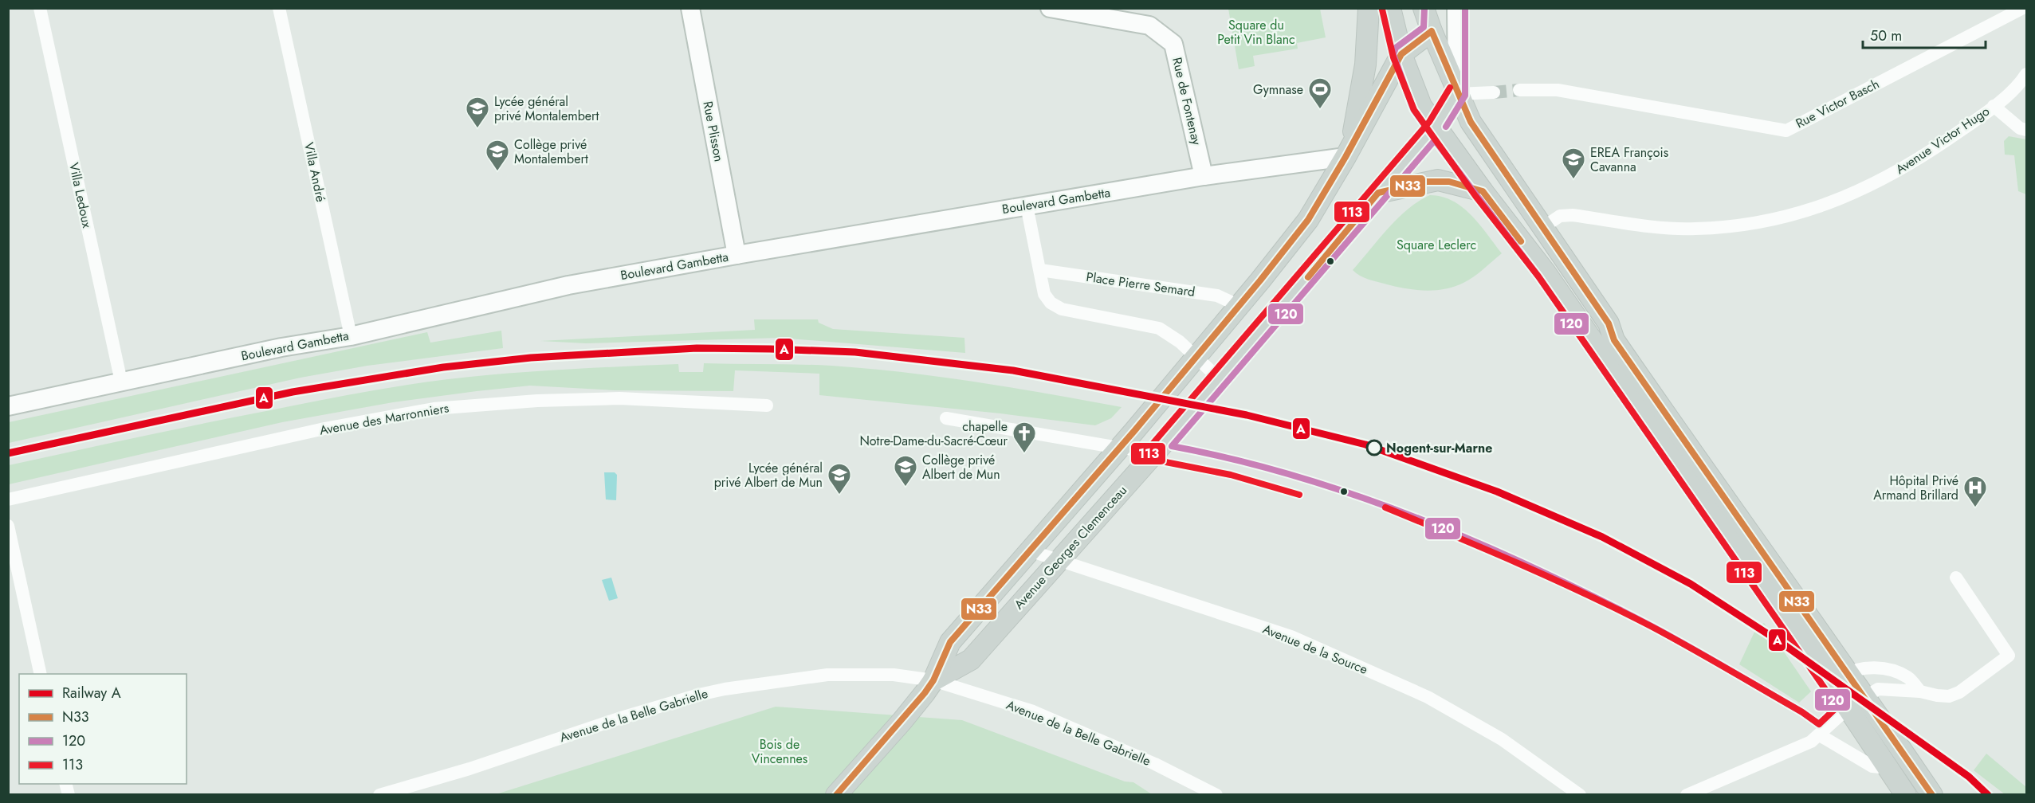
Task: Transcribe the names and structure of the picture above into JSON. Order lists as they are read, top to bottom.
{
  "streets": {
    "main road": ["Avenue Georges Clemenceau"],
    "street": [
      "Rue de Fontenay",
      "Rue Victor Basch",
      "Rue Plisson",
      "Avenue Victor Hugo",
      "Villa André",
      "Villa Ledoux",
      "Boulevard Gambetta",
      "Place Pierre Semard",
      "Avenue des Marronniers",
      "Avenue de la Source",
      "Avenue de la Belle Gabrielle"
    ]
  },
  "crossings": [
    ["Rue de Fontenay", "Boulevard Gambetta"],
    ["Rue Plisson", "Boulevard Gambetta"],
    ["Villa André", "Boulevard Gambetta"],
    ["Villa Ledoux", "Boulevard Gambetta"],
    ["Avenue Georges Clemenceau", "Avenue de la Source"],
    ["Avenue Georges Clemenceau", "Avenue de la Belle Gabrielle"]
  ],
  "parks": ["Square du Petit Vin Blanc", "Square Leclerc", "Bois de Vincennes"],
  "places": {
    "sports": ["Gymnase"],
    "school or university": [
      "Lycée général privé Montalembert",
      "Collège privé Montalembert",
      "EREA François Cavanna",
      "Collège privé Albert de Mun",
      "Lycée général privé Albert de Mun"
    ],
    "other": ["Nogent-sur-Marne"],
    "church": ["chapelle Notre-Dame-du-Sacré-Cœur"],
    "hospital": ["Hôpital Privé Armand Brillard"]
  },
  "lines": [
    "transit line 120",
    "transit line 113",
    "transit line N33",
    "rail line A"
  ],
  "legend": [
    "Railway A",
    "N33",
    "120",
    "113"
  ],
  "scale_bar": "50 m"
}
